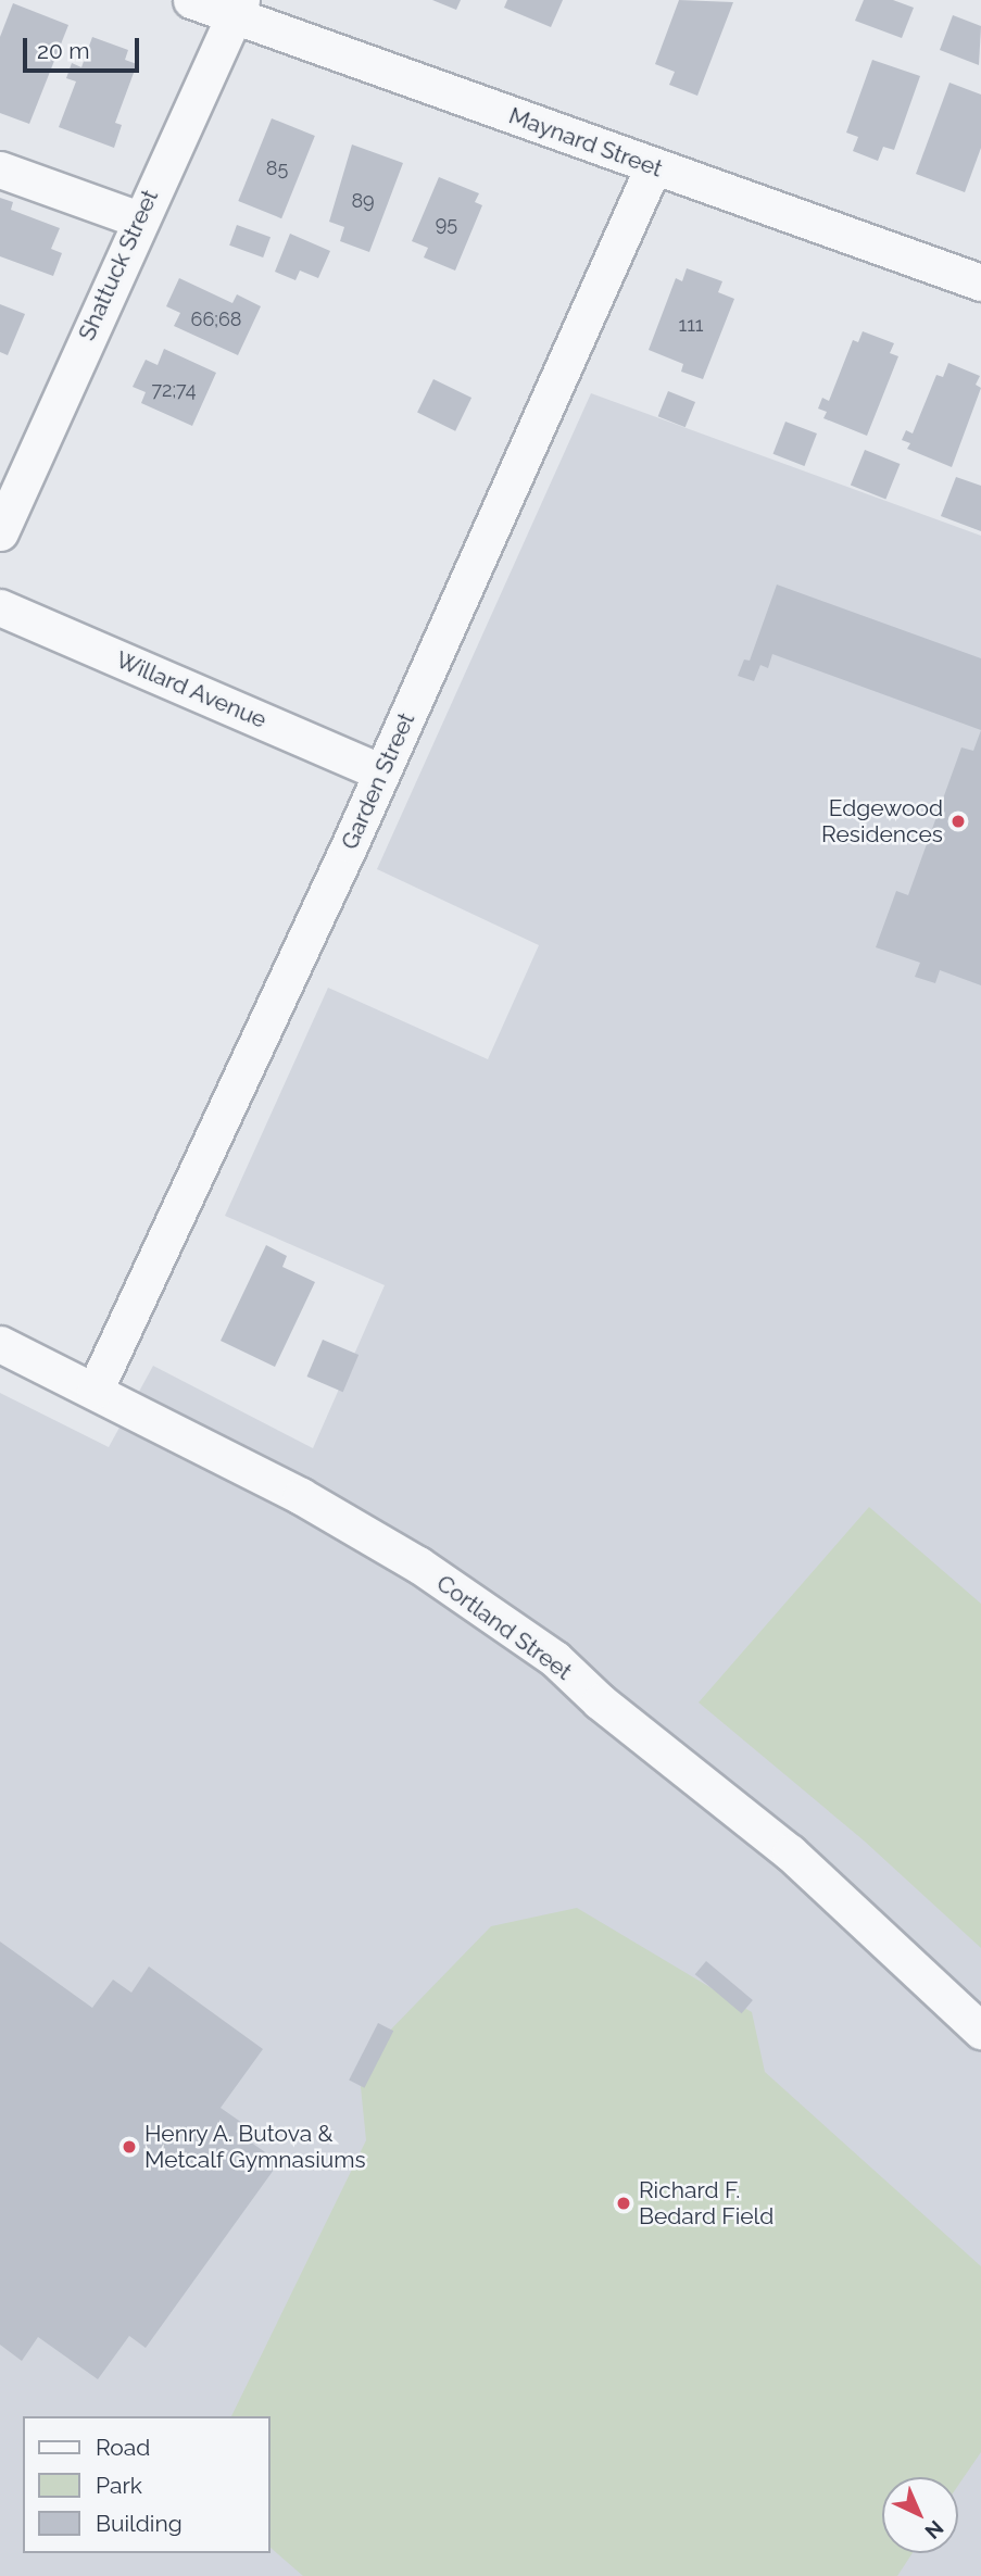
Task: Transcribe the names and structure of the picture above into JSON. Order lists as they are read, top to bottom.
{
  "streets": {
    "street": [
      "Maynard Street",
      "Shattuck Street",
      "Willard Avenue",
      "Garden Street",
      "Cortland Street"
    ]
  },
  "crossings": [
    ["Maynard Street", "Shattuck Street"],
    ["Maynard Street", "Garden Street"],
    ["Willard Avenue", "Garden Street"],
    ["Garden Street", "Cortland Street"]
  ],
  "places": ["Edgewood Residences", "Henry A. Butova & Metcalf Gymnasiums", "Richard F. Bedard Field"],
  "house_numbers": [
    "85",
    "89",
    "95",
    "66;68",
    "111",
    "72;74"
  ],
  "legend": ["Road", "Park", "Building"],
  "scale_bar": "20 m",
  "north": "bottom right"
}
